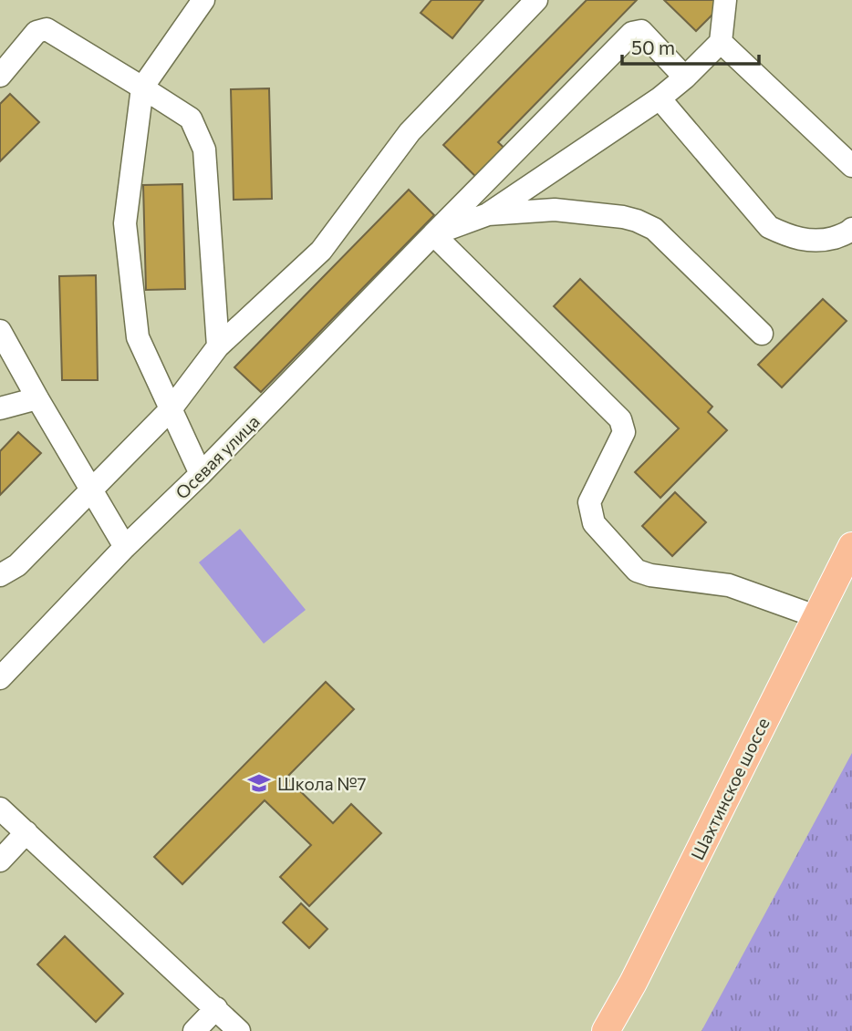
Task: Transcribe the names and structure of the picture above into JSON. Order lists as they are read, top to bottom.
{
  "streets": {
    "main road": ["Шахтинское шоссе"],
    "street": ["Осевая улица"]
  },
  "places": {
    "school or university": ["Школа №7"]
  },
  "scale_bar": "50 m"
}
